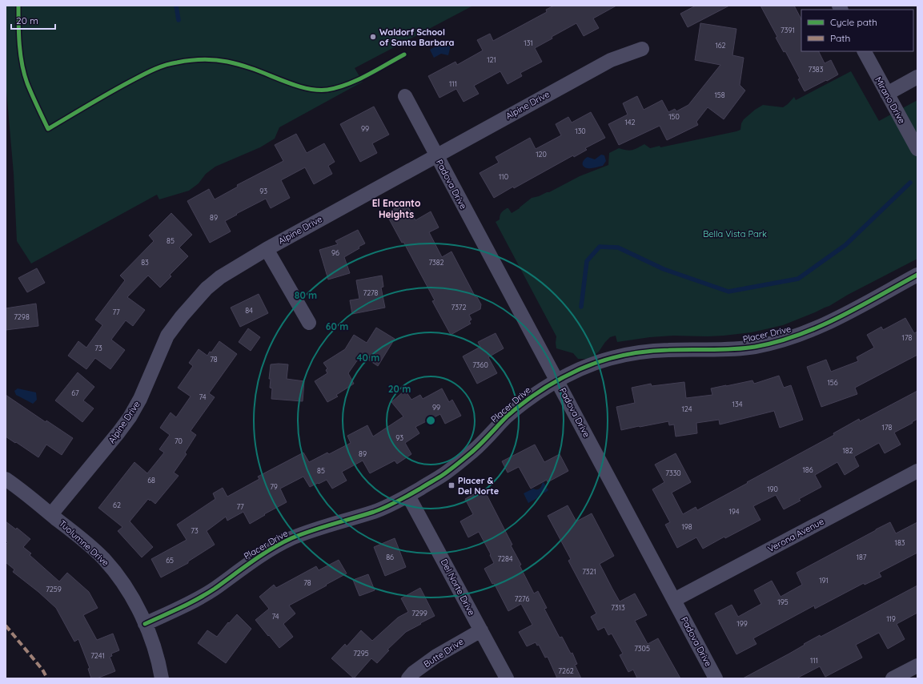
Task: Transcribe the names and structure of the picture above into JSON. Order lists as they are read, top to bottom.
{
  "streets": {
    "street": [
      "Mirano Drive",
      "Alpine Drive",
      "Padova Drive",
      "Placer Drive",
      "Verona Avenue",
      "Tuolumne Drive",
      "Del Norte Drive",
      "Butte Drive"
    ]
  },
  "crossings": [
    ["Alpine Drive", "Padova Drive"],
    ["Alpine Drive", "Tuolumne Drive"],
    ["Padova Drive", "Placer Drive"],
    ["Padova Drive", "Verona Avenue"],
    ["Placer Drive", "Tuolumne Drive"],
    ["Placer Drive", "Del Norte Drive"],
    ["Del Norte Drive", "Butte Drive"]
  ],
  "districts": ["El Encanto Heights"],
  "parks": ["Bella Vista Park"],
  "places": {
    "other": ["Waldorf School of Santa Barbara"],
    "transit": ["Placer & Del Norte"]
  },
  "house_numbers": [
    "7391",
    "131",
    "162",
    "121",
    "7383",
    "111",
    "158",
    "150",
    "142",
    "99",
    "130",
    "120",
    "110",
    "93",
    "89",
    "85",
    "96",
    "83",
    "7382",
    "7278",
    "7372",
    "84",
    "77",
    "7298",
    "178",
    "73",
    "78",
    "7360",
    "156",
    "67",
    "74",
    "134",
    "99",
    "124",
    "178",
    "93",
    "70",
    "182",
    "89",
    "186",
    "85",
    "7330",
    "68",
    "79",
    "190",
    "62",
    "77",
    "194",
    "198",
    "73",
    "183",
    "86",
    "187",
    "7284",
    "65",
    "7321",
    "191",
    "78",
    "7259",
    "7276",
    "195",
    "7313",
    "7299",
    "74",
    "119",
    "199",
    "7305",
    "7295",
    "7241",
    "111",
    "7262"
  ],
  "legend": ["Cycle path", "Path"],
  "scale_bar": "20 m",
  "rings": [
    "80 m",
    "60 m",
    "40 m",
    "20 m"
  ]
}
